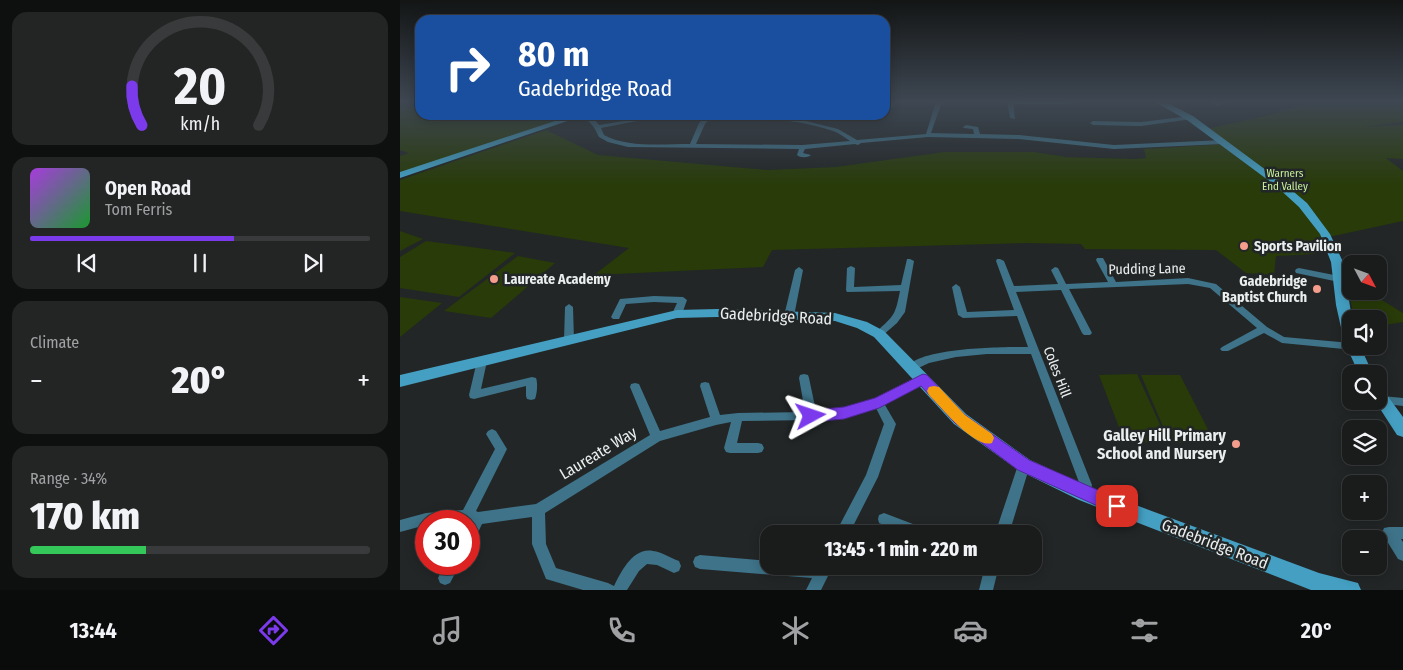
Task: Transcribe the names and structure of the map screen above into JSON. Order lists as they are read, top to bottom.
{
  "streets": {
    "street": [
      "Pudding Lane",
      "Gadebridge Road",
      "Coles Hill",
      "Laureate Way"
    ]
  },
  "crossings": [
    ["Pudding Lane", "Coles Hill"],
    ["Gadebridge Road", "Coles Hill"],
    ["Gadebridge Road", "Laureate Way"],
    ["Coles Hill", "Laureate Way"]
  ],
  "parks": ["Warners End Valley"],
  "places": [
    "Sports Pavilion",
    "Laureate Academy",
    "Gadebridge Baptist Church",
    "Galley Hill Primary School and Nursery"
  ],
  "north": "bottom right",
  "page": {
    "turn": ["80 m", "Gadebridge Road"],
    "song": ["Open Road", "Tom Ferris"],
    "map_buttons": ["+", "−"],
    "tile": [
      "Climate",
      ["Range · 34%", "170 km"]
    ],
    "heat": ["−", "20°", "+"],
    "limit": "30",
    "trip": "13:45 · 1 min · 220 m",
    "tabs": ["13:44", "20°"],
    "gauge": ["20", "km/h"]
  }
}
